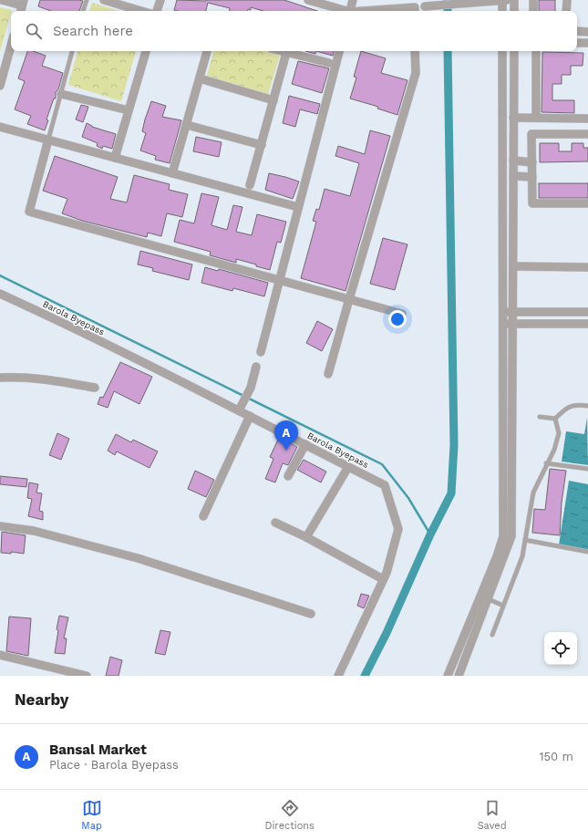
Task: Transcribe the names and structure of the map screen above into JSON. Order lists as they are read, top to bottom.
{
  "streets": {
    "street": ["Barola Byepass"]
  },
  "page": {
    "search": "Search here",
    "pins": "A",
    "heading": "Nearby",
    "list": [
      {
        "mark": "A",
        "name": "Bansal Market",
        "note": "Place · Barola Byepass",
        "value": "150 m"
      }
    ],
    "nav": ["Map", "Directions", "Saved"]
  }
}
